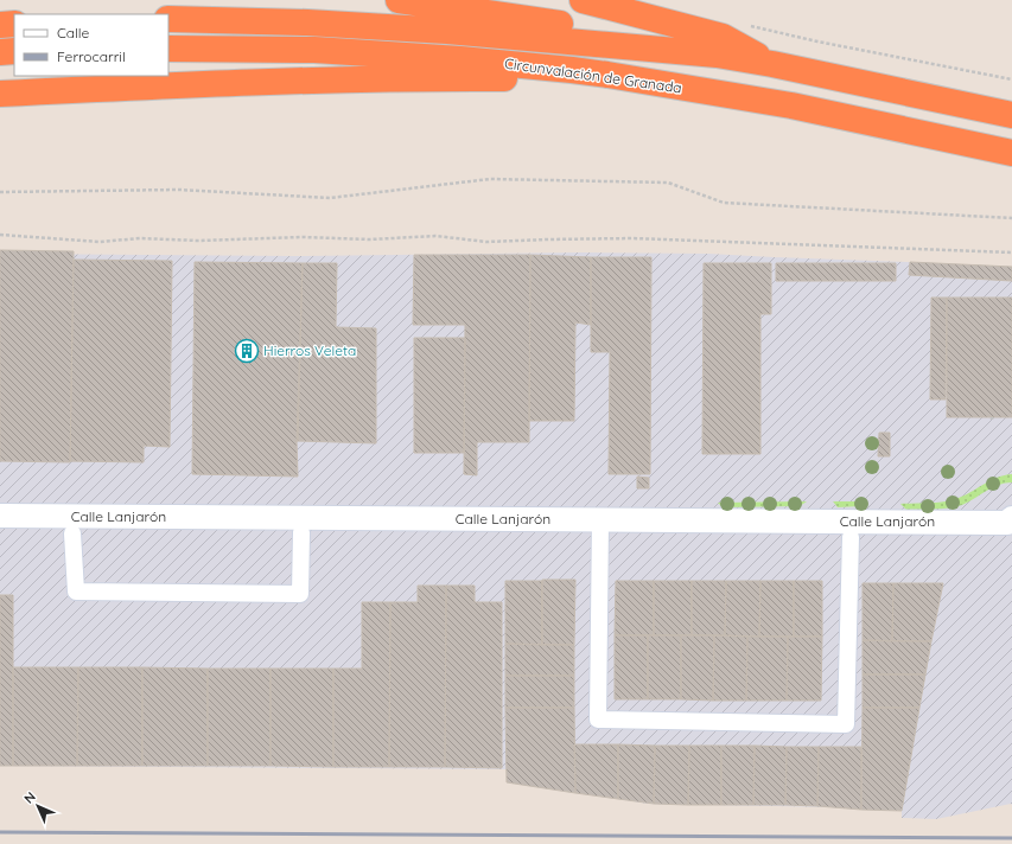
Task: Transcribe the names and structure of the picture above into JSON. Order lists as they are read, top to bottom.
{
  "streets": {
    "highway": ["Circunvalación de Granada"],
    "street": ["Calle Lanjarón"]
  },
  "places": {
    "building": ["Hierros Veleta"]
  },
  "legend": ["Calle", "Ferrocarril"],
  "north": "top left"
}
